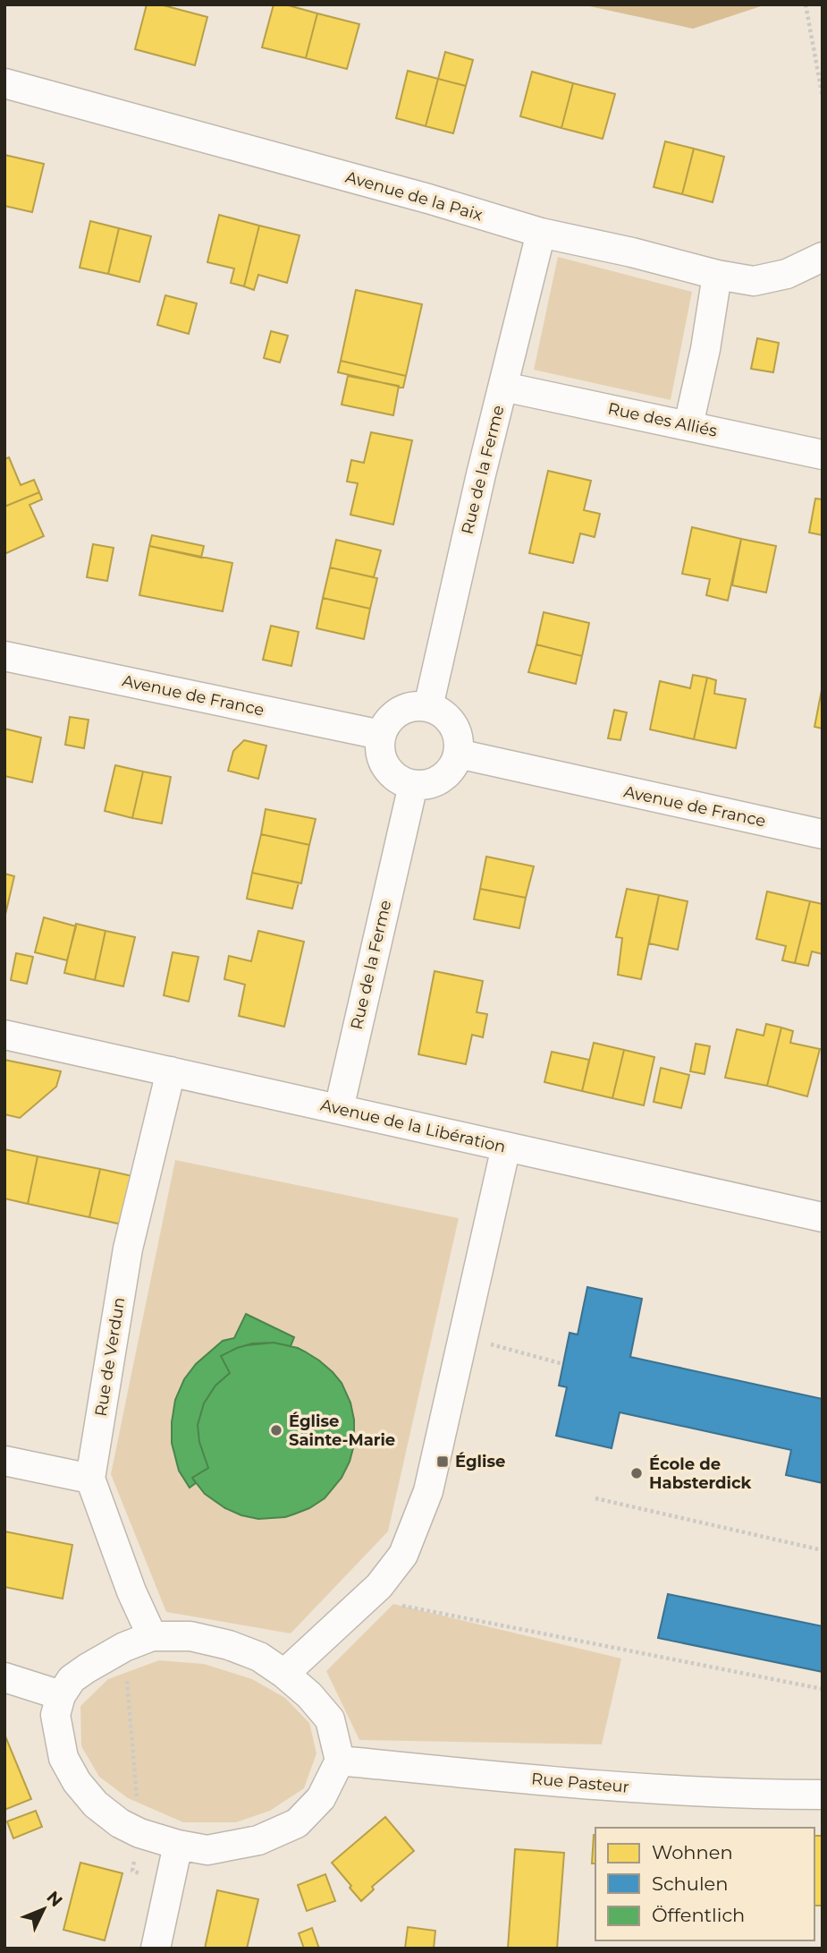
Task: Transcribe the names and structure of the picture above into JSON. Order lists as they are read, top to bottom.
{
  "streets": {
    "street": [
      "Avenue de la Paix",
      "Rue des Alliés",
      "Rue de la Ferme",
      "Avenue de France",
      "Avenue de la Libération",
      "Rue de Verdun",
      "Rue Pasteur"
    ]
  },
  "crossings": [
    ["Avenue de la Paix", "Rue de la Ferme"],
    ["Rue des Alliés", "Rue de la Ferme"],
    ["Rue de la Ferme", "Avenue de France"],
    ["Rue de la Ferme", "Avenue de la Libération"],
    ["Avenue de la Libération", "Rue de Verdun"]
  ],
  "places": {
    "other": ["Église Sainte-Marie", "École de Habsterdick"],
    "transit": ["Église"]
  },
  "legend": ["Wohnen", "Schulen", "Öffentlich"],
  "north": "top right"
}
